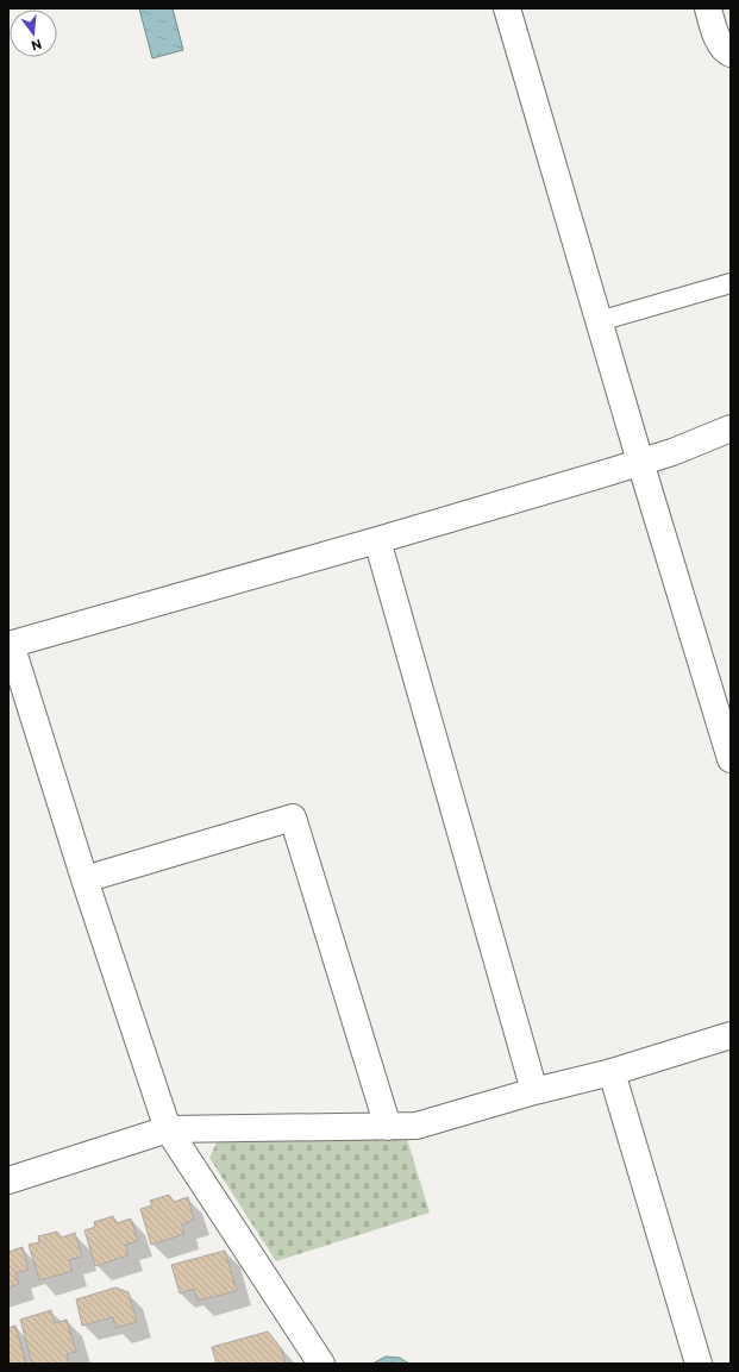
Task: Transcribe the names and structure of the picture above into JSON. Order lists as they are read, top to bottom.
{
  "north": "bottom"
}
